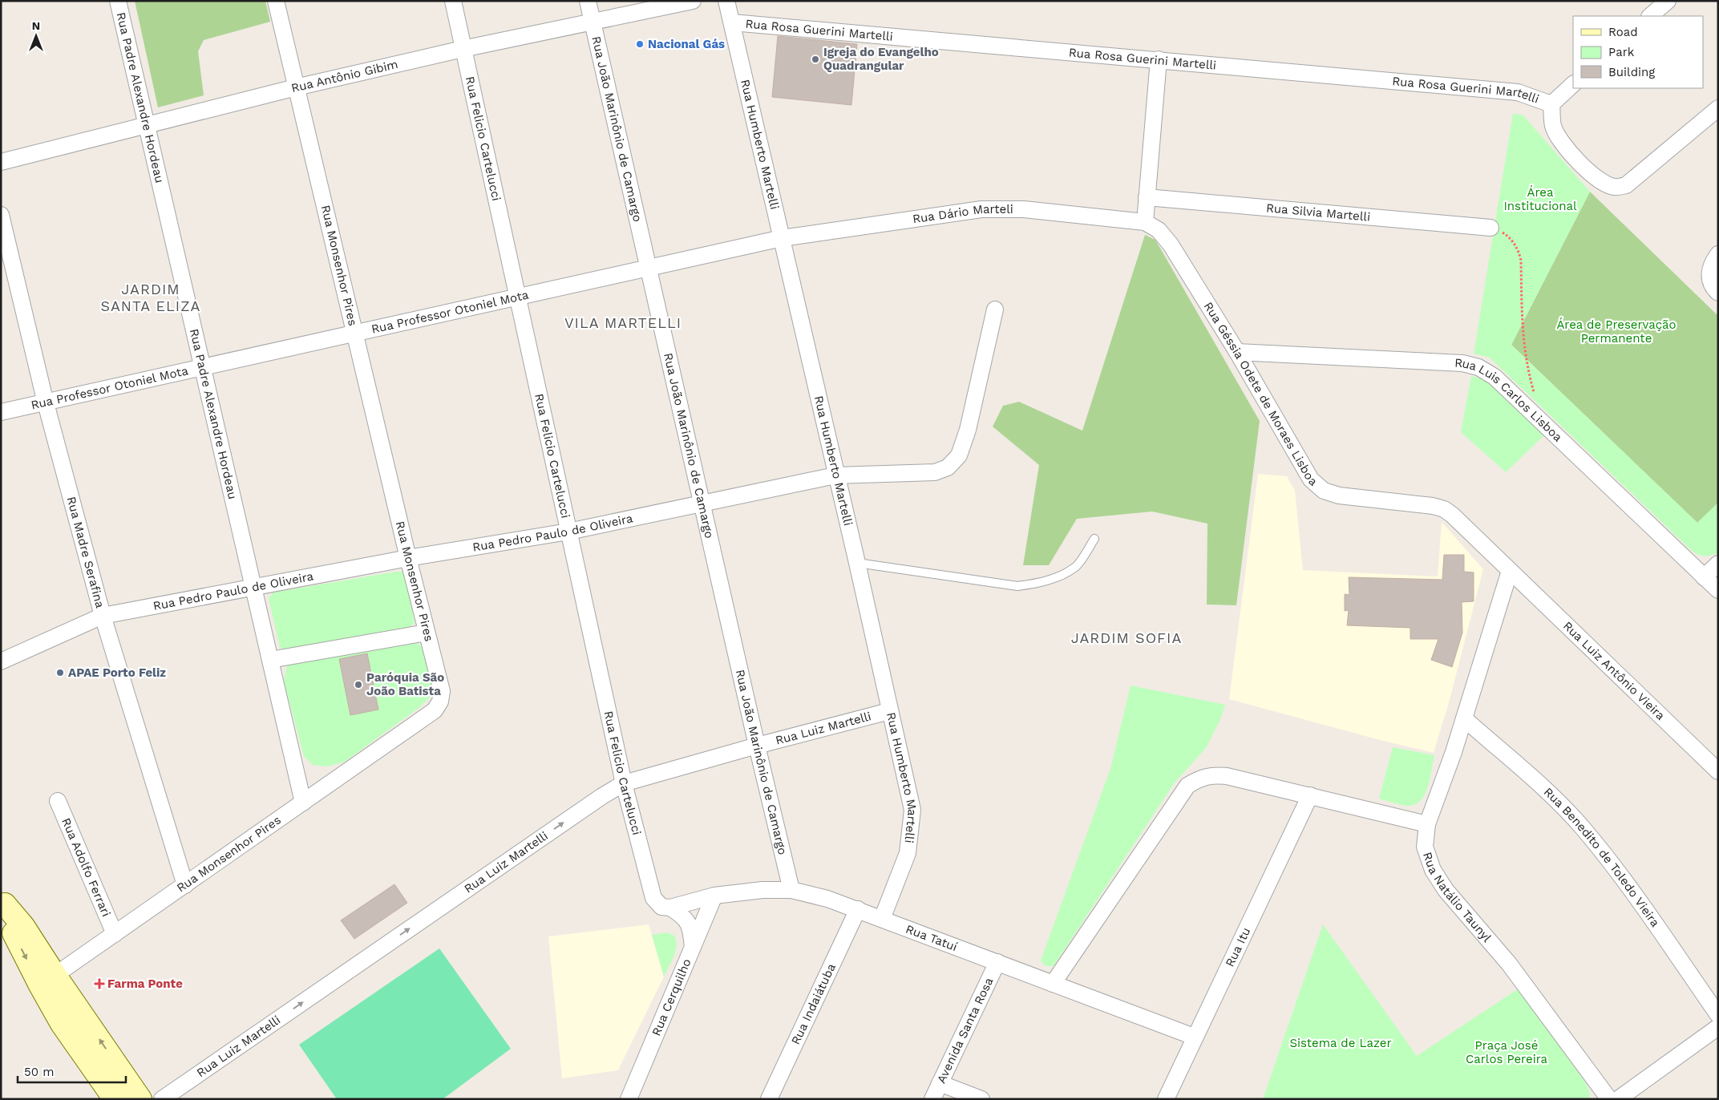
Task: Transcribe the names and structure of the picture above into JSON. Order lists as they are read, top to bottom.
{
  "streets": {
    "street": [
      "Rua Rosa Guerini Martelli",
      "Rua Antônio Gibim",
      "Rua Padre Alexandre Hordeau",
      "Rua João Marinônio de Camargo",
      "Rua Felicio Cartelucci",
      "Rua Humberto Martelli",
      "Rua Silvia Martelli",
      "Rua Dário Marteli",
      "Rua Monsenhor Pires",
      "Rua Professor Otoniel Mota",
      "Rua Géssia Odete de Moraes Lisboa",
      "Rua Luis Carlos Lisboa",
      "Rua Pedro Paulo de Oliveira",
      "Rua Madre Serafina",
      "Rua Luiz Antônio Vieira",
      "Rua Luiz Martelli",
      "Rua Benedito de Toledo Vieira",
      "Rua Adolfo Ferrari",
      "Rua Natálio Taunyl",
      "Rua Tatuí",
      "Rua Itu",
      "Rua Cerquilho",
      "Rua Indaiátuba",
      "Avenida Santa Rosa"
    ]
  },
  "crossings": [
    ["Rua Rosa Guerini Martelli", "Rua Humberto Martelli"],
    ["Rua Antônio Gibim", "Rua Padre Alexandre Hordeau"],
    ["Rua Antônio Gibim", "Rua João Marinônio de Camargo"],
    ["Rua Antônio Gibim", "Rua Felicio Cartelucci"],
    ["Rua Antônio Gibim", "Rua Monsenhor Pires"],
    ["Rua Padre Alexandre Hordeau", "Rua Monsenhor Pires"],
    ["Rua Padre Alexandre Hordeau", "Rua Professor Otoniel Mota"],
    ["Rua Padre Alexandre Hordeau", "Rua Pedro Paulo de Oliveira"],
    ["Rua João Marinônio de Camargo", "Rua Professor Otoniel Mota"],
    ["Rua João Marinônio de Camargo", "Rua Pedro Paulo de Oliveira"],
    ["Rua João Marinônio de Camargo", "Rua Luiz Martelli"],
    ["Rua João Marinônio de Camargo", "Rua Tatuí"],
    ["Rua Felicio Cartelucci", "Rua Professor Otoniel Mota"],
    ["Rua Felicio Cartelucci", "Rua Pedro Paulo de Oliveira"],
    ["Rua Felicio Cartelucci", "Rua Luiz Martelli"],
    ["Rua Felicio Cartelucci", "Rua Tatuí"],
    ["Rua Humberto Martelli", "Rua Dário Marteli"],
    ["Rua Humberto Martelli", "Rua Professor Otoniel Mota"],
    ["Rua Humberto Martelli", "Rua Pedro Paulo de Oliveira"],
    ["Rua Humberto Martelli", "Rua Luiz Martelli"],
    ["Rua Humberto Martelli", "Rua Tatuí"],
    ["Rua Dário Marteli", "Rua Professor Otoniel Mota"],
    ["Rua Dário Marteli", "Rua Géssia Odete de Moraes Lisboa"],
    ["Rua Monsenhor Pires", "Rua Professor Otoniel Mota"],
    ["Rua Monsenhor Pires", "Rua Pedro Paulo de Oliveira"],
    ["Rua Monsenhor Pires", "Rua Madre Serafina"],
    ["Rua Monsenhor Pires", "Rua Adolfo Ferrari"],
    ["Rua Professor Otoniel Mota", "Rua Madre Serafina"],
    ["Rua Géssia Odete de Moraes Lisboa", "Rua Luis Carlos Lisboa"],
    ["Rua Géssia Odete de Moraes Lisboa", "Rua Luiz Antônio Vieira"],
    ["Rua Géssia Odete de Moraes Lisboa", "Rua Natálio Taunyl"],
    ["Rua Pedro Paulo de Oliveira", "Rua Madre Serafina"],
    ["Rua Luiz Antônio Vieira", "Rua Natálio Taunyl"],
    ["Rua Benedito de Toledo Vieira", "Rua Natálio Taunyl"],
    ["Rua Tatuí", "Rua Itu"],
    ["Rua Tatuí", "Rua Cerquilho"],
    ["Rua Tatuí", "Rua Indaiátuba"],
    ["Rua Tatuí", "Avenida Santa Rosa"]
  ],
  "one_way": ["Rua Luiz Martelli"],
  "districts": ["JARDIM SANTA ELIZA", "VILA MARTELLI", "JARDIM SOFIA"],
  "parks": [
    "Área Institucional",
    "Área de Preservação Permanente",
    "Sistema de Lazer",
    "Praça José Carlos Pereira"
  ],
  "places": {
    "other": [
      "Nacional Gás",
      "Igreja do Evangelho Quadrangular",
      "APAE Porto Feliz",
      "Paróquia São João Batista"
    ],
    "health": ["Farma Ponte"]
  },
  "legend": ["Road", "Park", "Building"],
  "scale_bar": "50 m",
  "north": "top"
}
